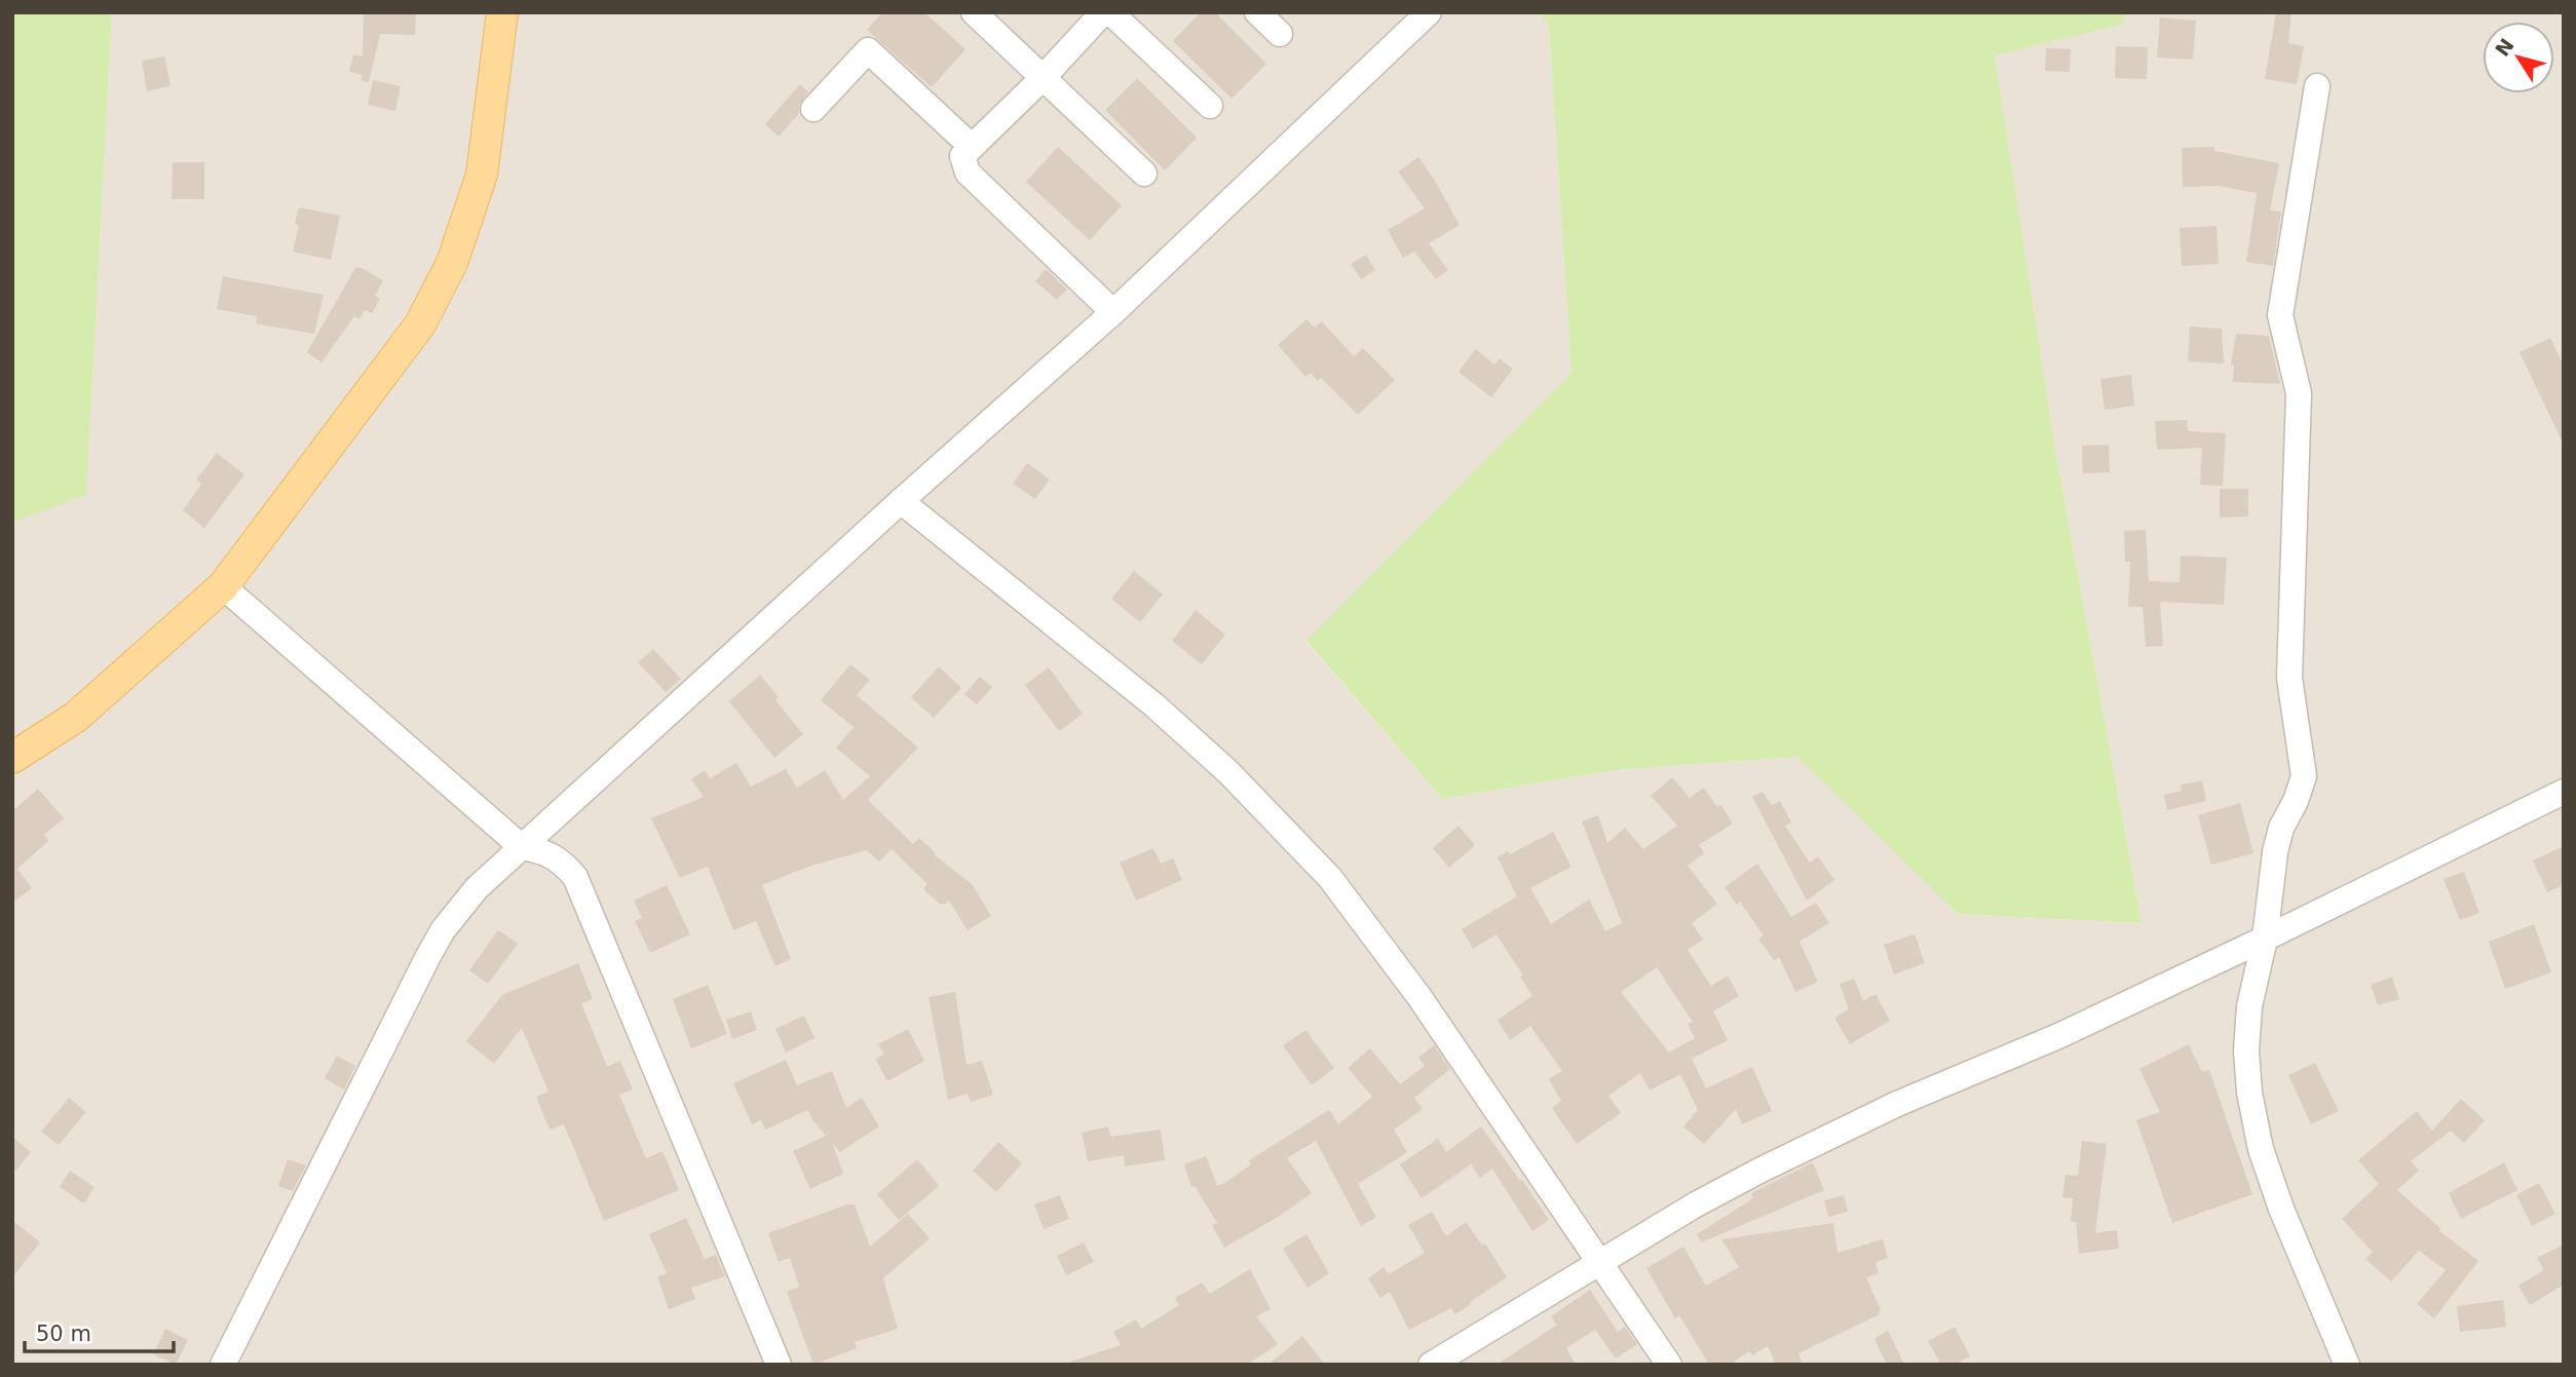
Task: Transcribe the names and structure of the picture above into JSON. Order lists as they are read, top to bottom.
{
  "scale_bar": "50 m",
  "north": "top left"
}
